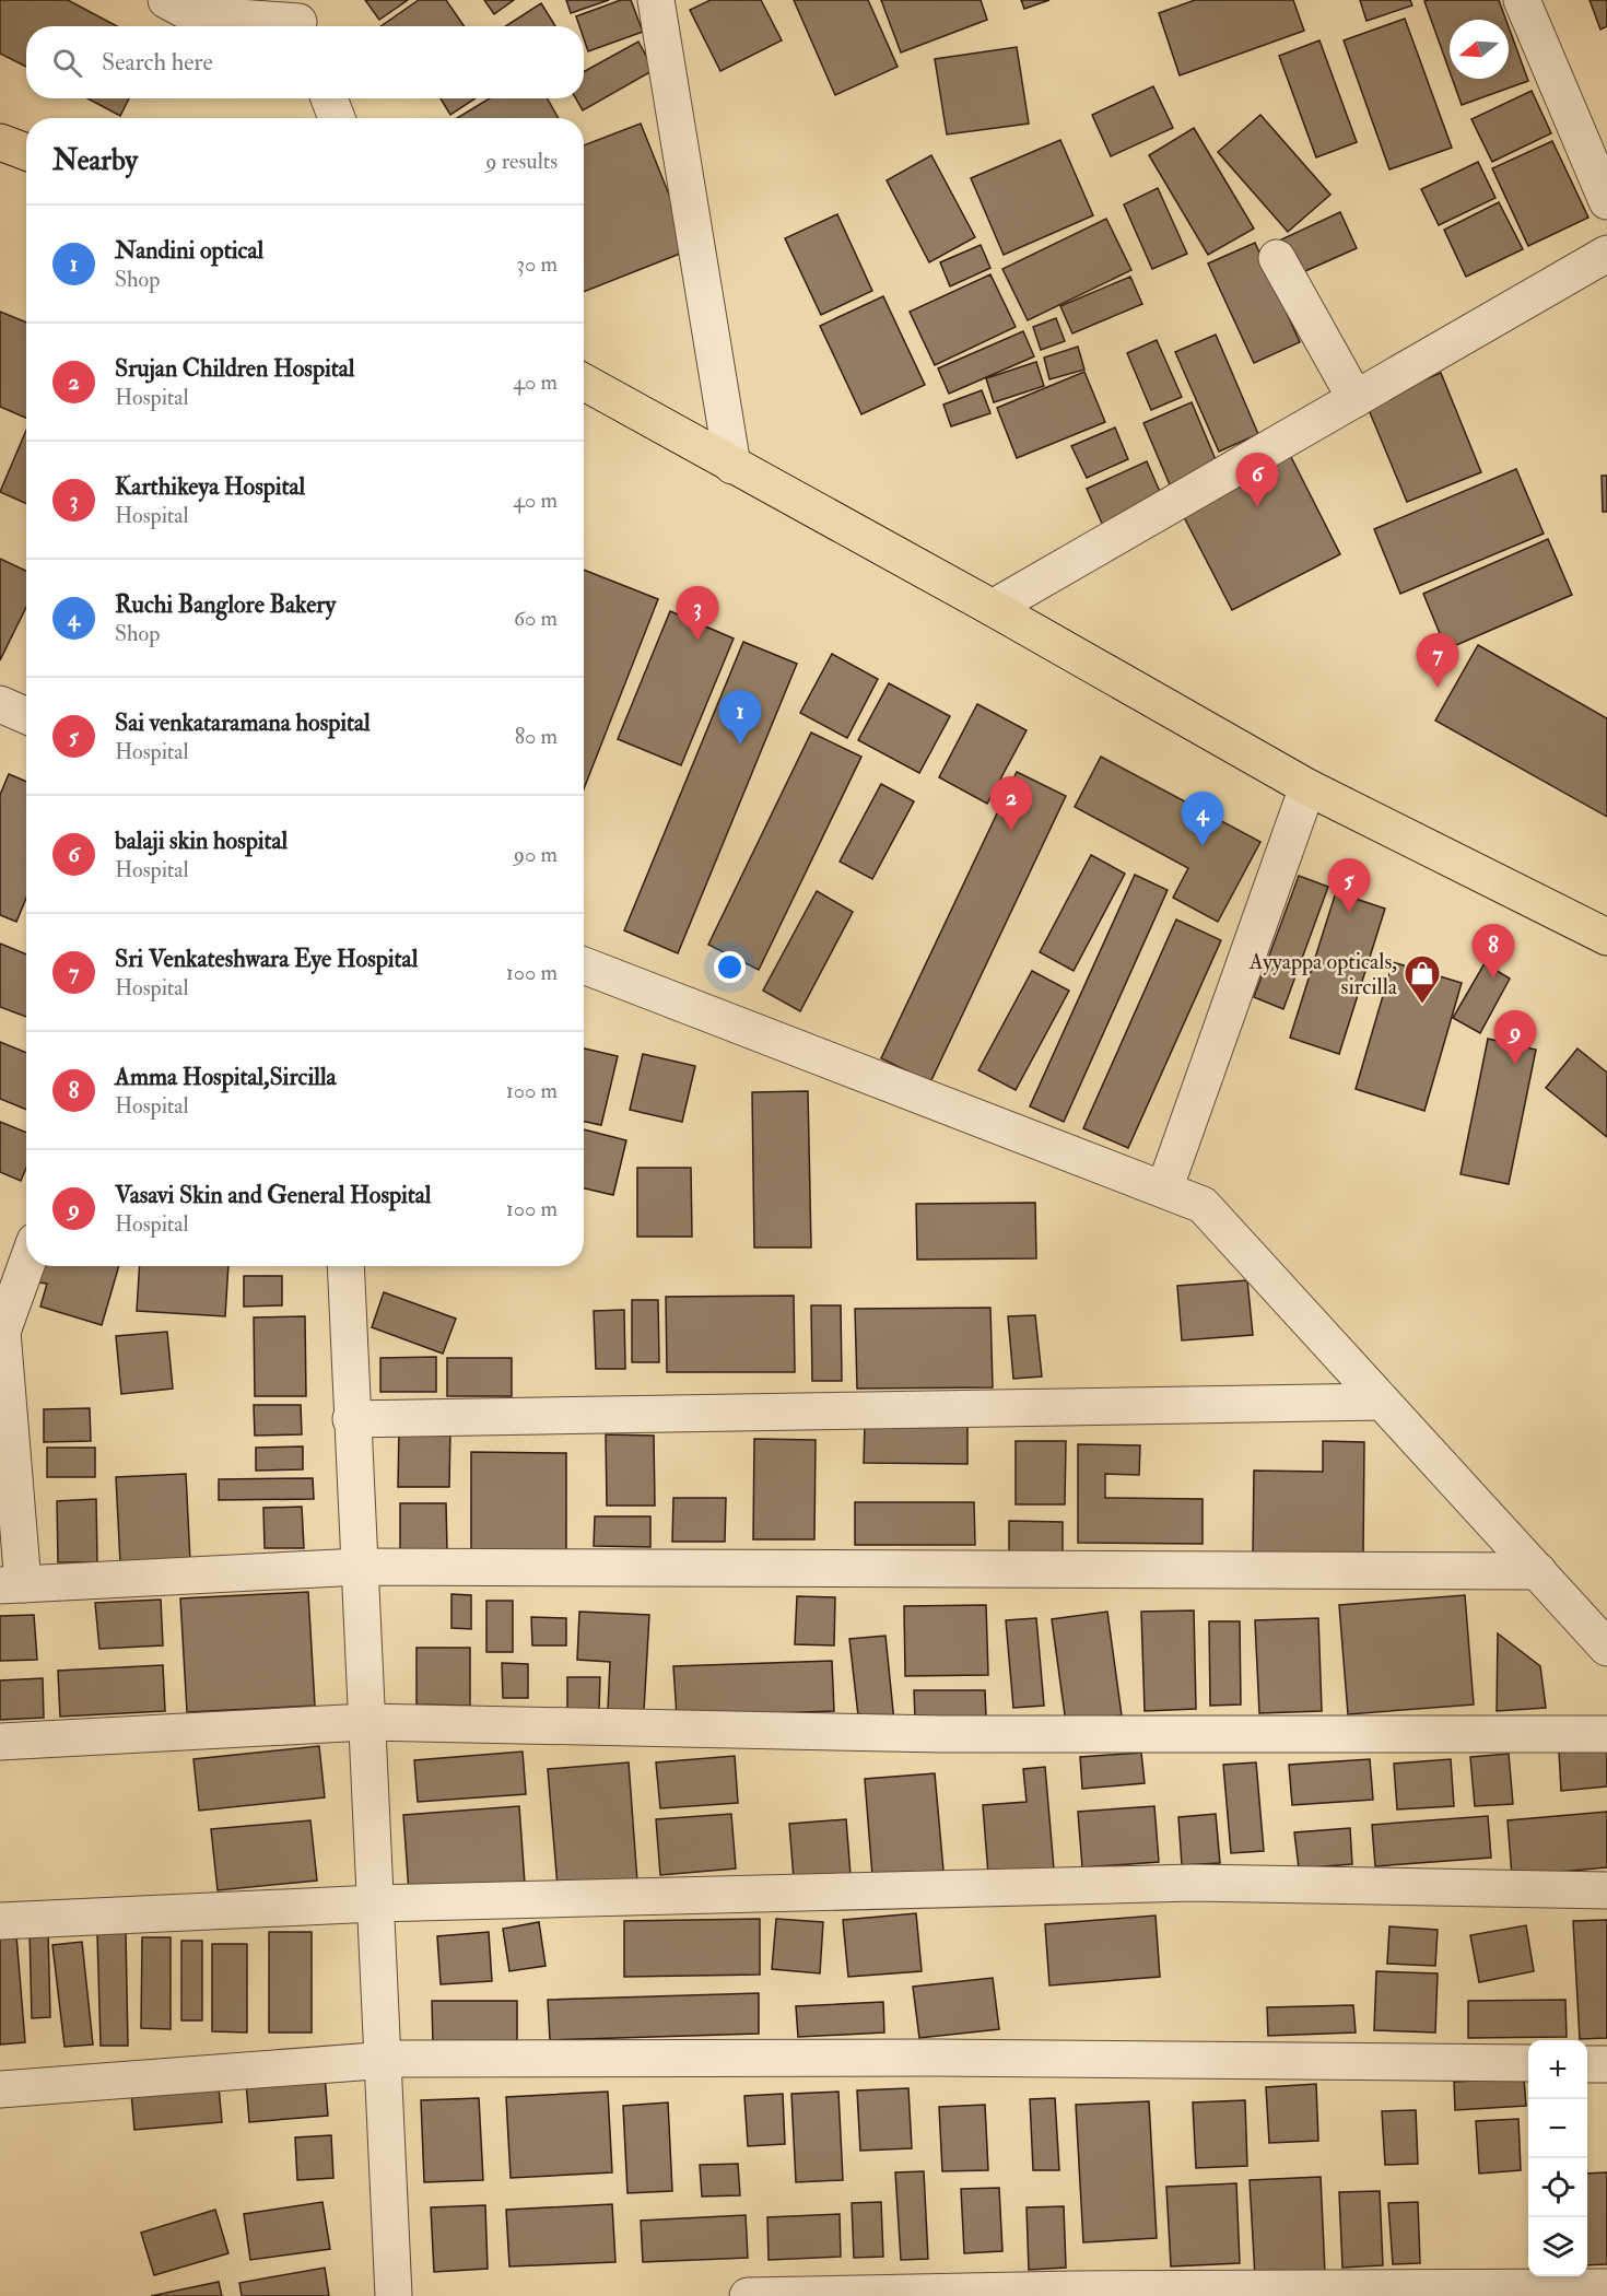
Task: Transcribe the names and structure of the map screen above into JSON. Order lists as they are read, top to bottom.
{
  "places": {
    "shop": ["Ayyappa opticals, sircilla"]
  },
  "north": "left",
  "page": {
    "search": "Search here",
    "heading": ["Nearby", "9 results"],
    "list": [
      {
        "mark": "1",
        "name": "Nandini optical",
        "note": "Shop",
        "value": "30 m"
      },
      {
        "mark": "2",
        "name": "Srujan Children Hospital",
        "note": "Hospital",
        "value": "40 m"
      },
      {
        "mark": "3",
        "name": "Karthikeya Hospital",
        "note": "Hospital",
        "value": "40 m"
      },
      {
        "mark": "4",
        "name": "Ruchi Banglore Bakery",
        "note": "Shop",
        "value": "60 m"
      },
      {
        "mark": "5",
        "name": "Sai venkataramana hospital",
        "note": "Hospital",
        "value": "80 m"
      },
      {
        "mark": "6",
        "name": "balaji skin hospital",
        "note": "Hospital",
        "value": "90 m"
      },
      {
        "mark": "7",
        "name": "Sri Venkateshwara Eye Hospital",
        "note": "Hospital",
        "value": "100 m"
      },
      {
        "mark": "8",
        "name": "Amma Hospital,Sircilla",
        "note": "Hospital",
        "value": "100 m"
      },
      {
        "mark": "9",
        "name": "Vasavi Skin and General Hospital",
        "note": "Hospital",
        "value": "100 m"
      }
    ],
    "pins": [
      "6",
      "3",
      "7",
      "1",
      "2",
      "4",
      "5",
      "8",
      "9"
    ],
    "map_buttons": ["+", "−"]
  }
}
